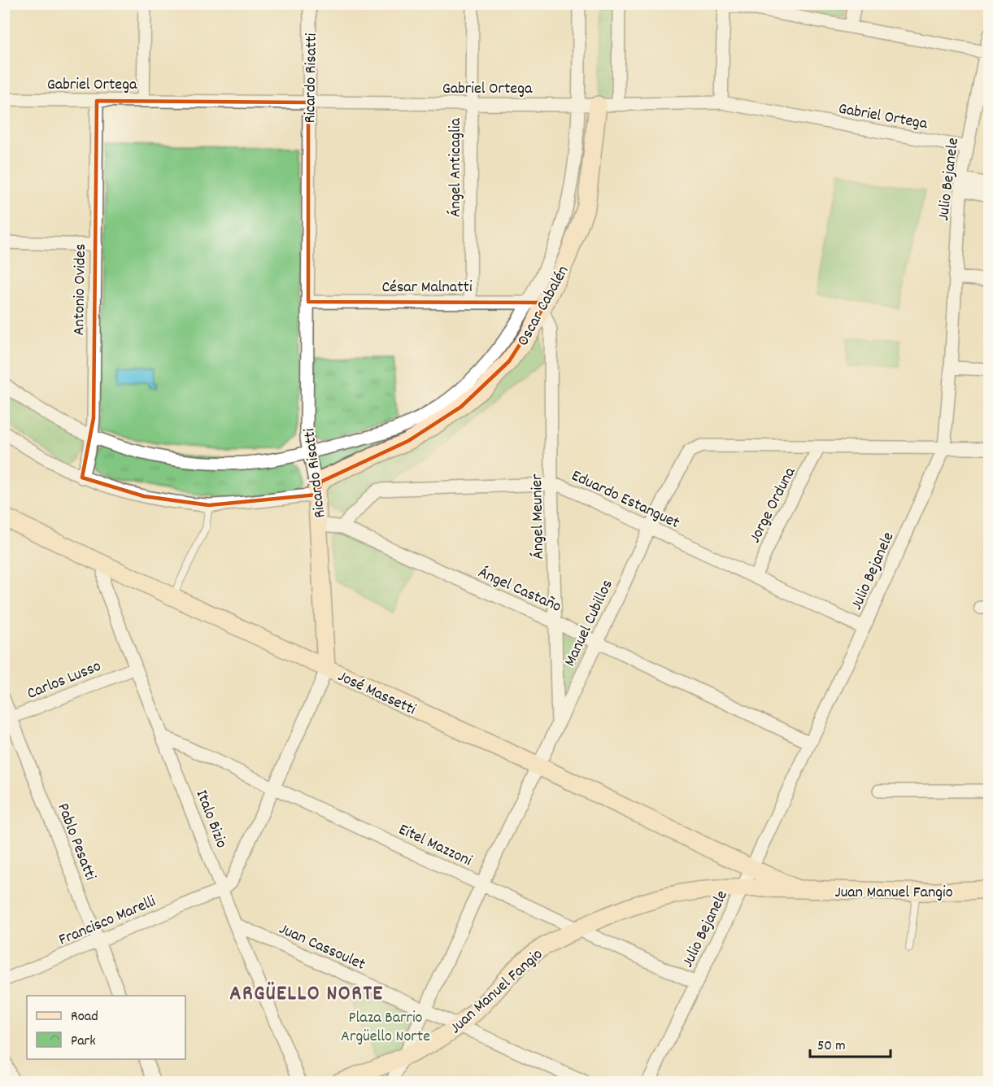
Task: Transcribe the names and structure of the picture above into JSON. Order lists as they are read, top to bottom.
{
  "streets": {
    "main road": [
      "Ricardo Risatti",
      "Oscar Cabalén",
      "José Massetti",
      "Juan Manuel Fangio"
    ],
    "street": [
      "Gabriel Ortega",
      "Ángel Anticaglia",
      "Julio Bejanele",
      "César Malnatti",
      "Antonio Ovides",
      "Eduardo Estanguet",
      "Jorge Orduna",
      "Ángel Meunier",
      "Ángel Castaño",
      "Manuel Cubillos",
      "Carlos Lusso",
      "Italo Bizio",
      "Pablo Pesatti",
      "Eitel Mazzoni",
      "Francisco Marelli",
      "Juan Cassoulet"
    ]
  },
  "crossings": [
    ["Ricardo Risatti", "Gabriel Ortega"],
    ["Ricardo Risatti", "César Malnatti"],
    ["Ricardo Risatti", "Oscar Cabalén"],
    ["Ricardo Risatti", "Ángel Castaño"],
    ["Ricardo Risatti", "José Massetti"],
    ["Ricardo Risatti", "Italo Bizio"],
    ["Ricardo Risatti", "Eitel Mazzoni"],
    ["Ricardo Risatti", "Francisco Marelli"],
    ["Gabriel Ortega", "Ángel Anticaglia"],
    ["Gabriel Ortega", "Julio Bejanele"],
    ["Gabriel Ortega", "Antonio Ovides"],
    ["Gabriel Ortega", "Oscar Cabalén"],
    ["Ángel Anticaglia", "César Malnatti"],
    ["Julio Bejanele", "Eduardo Estanguet"],
    ["Julio Bejanele", "Ángel Castaño"],
    ["Julio Bejanele", "Manuel Cubillos"],
    ["Julio Bejanele", "José Massetti"],
    ["Julio Bejanele", "Eitel Mazzoni"],
    ["Julio Bejanele", "Juan Manuel Fangio"],
    ["César Malnatti", "Oscar Cabalén"],
    ["César Malnatti", "Ángel Meunier"],
    ["Oscar Cabalén", "Ángel Meunier"],
    ["Eduardo Estanguet", "Jorge Orduna"],
    ["Eduardo Estanguet", "Ángel Meunier"],
    ["Eduardo Estanguet", "Ángel Castaño"],
    ["Eduardo Estanguet", "Manuel Cubillos"],
    ["Jorge Orduna", "Manuel Cubillos"],
    ["Ángel Meunier", "Ángel Castaño"],
    ["Ángel Meunier", "Manuel Cubillos"],
    ["Ángel Castaño", "Manuel Cubillos"],
    ["Manuel Cubillos", "José Massetti"],
    ["Manuel Cubillos", "Eitel Mazzoni"],
    ["Manuel Cubillos", "Juan Manuel Fangio"],
    ["Manuel Cubillos", "Juan Cassoulet"],
    ["Carlos Lusso", "Italo Bizio"],
    ["Carlos Lusso", "Pablo Pesatti"],
    ["José Massetti", "Italo Bizio"],
    ["José Massetti", "Juan Manuel Fangio"],
    ["Italo Bizio", "Eitel Mazzoni"],
    ["Italo Bizio", "Francisco Marelli"],
    ["Italo Bizio", "Juan Cassoulet"],
    ["Pablo Pesatti", "Francisco Marelli"],
    ["Eitel Mazzoni", "Juan Manuel Fangio"],
    ["Juan Manuel Fangio", "Juan Cassoulet"]
  ],
  "districts": ["ARGÜELLO NORTE"],
  "parks": ["Plaza Barrio Argüello Norte"],
  "legend": ["Road", "Park"],
  "scale_bar": "50 m"
}
